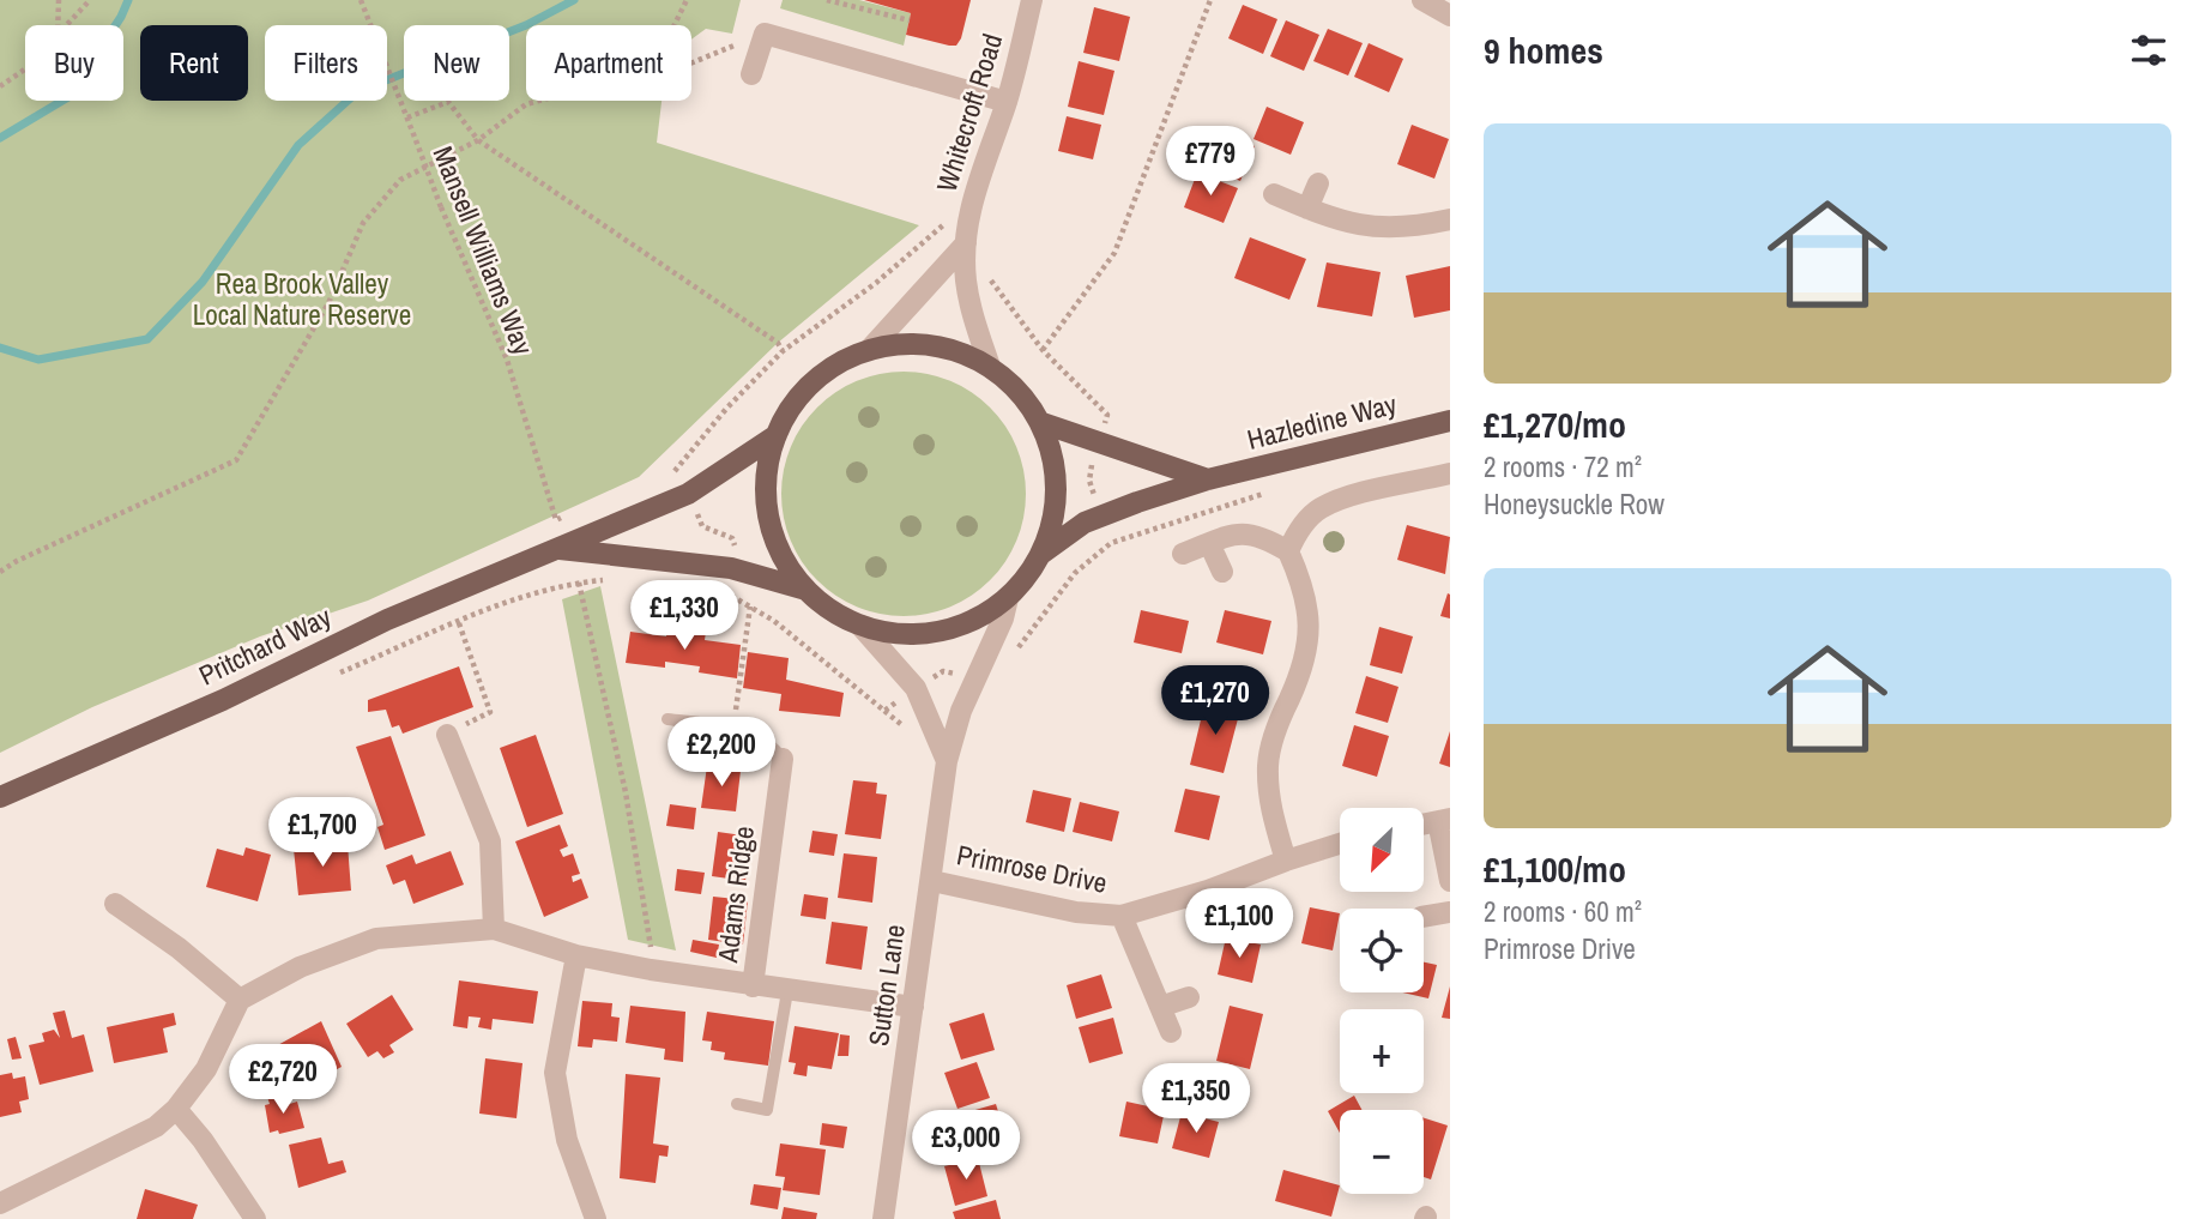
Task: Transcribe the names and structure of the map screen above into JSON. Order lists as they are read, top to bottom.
{
  "streets": {
    "main road": ["Hazledine Way", "Pritchard Way"],
    "street": [
      "Whitecroft Road",
      "Primrose Drive",
      "Adams Ridge",
      "Sutton Lane"
    ],
    "path": ["Mansell Williams Way"]
  },
  "crossings": [
    ["Whitecroft Road", "Hazledine Way"],
    ["Whitecroft Road", "Pritchard Way"],
    ["Whitecroft Road", "Sutton Lane"],
    ["Hazledine Way", "Pritchard Way"],
    ["Hazledine Way", "Sutton Lane"],
    ["Pritchard Way", "Sutton Lane"],
    ["Primrose Drive", "Sutton Lane"],
    ["Adams Ridge", "Sutton Lane"]
  ],
  "parks": ["Rea Brook Valley Local Nature Reserve"],
  "north": "bottom left",
  "page": {
    "heading": "9 homes",
    "chip": [
      "Buy",
      "Rent",
      "Filters",
      "New",
      "Apartment"
    ],
    "list": [
      {
        "name": "£1,270/mo",
        "note": "2 rooms · 72 m² · Honeysuckle Row"
      },
      {
        "name": "£1,100/mo",
        "note": "2 rooms · 60 m² · Primrose Drive"
      }
    ],
    "price": [
      "£779",
      "£1,330",
      "£1,270",
      "£2,200",
      "£1,700",
      "£1,100",
      "£2,720",
      "£1,350",
      "£3,000"
    ],
    "map_buttons": ["+", "−"]
  }
}
